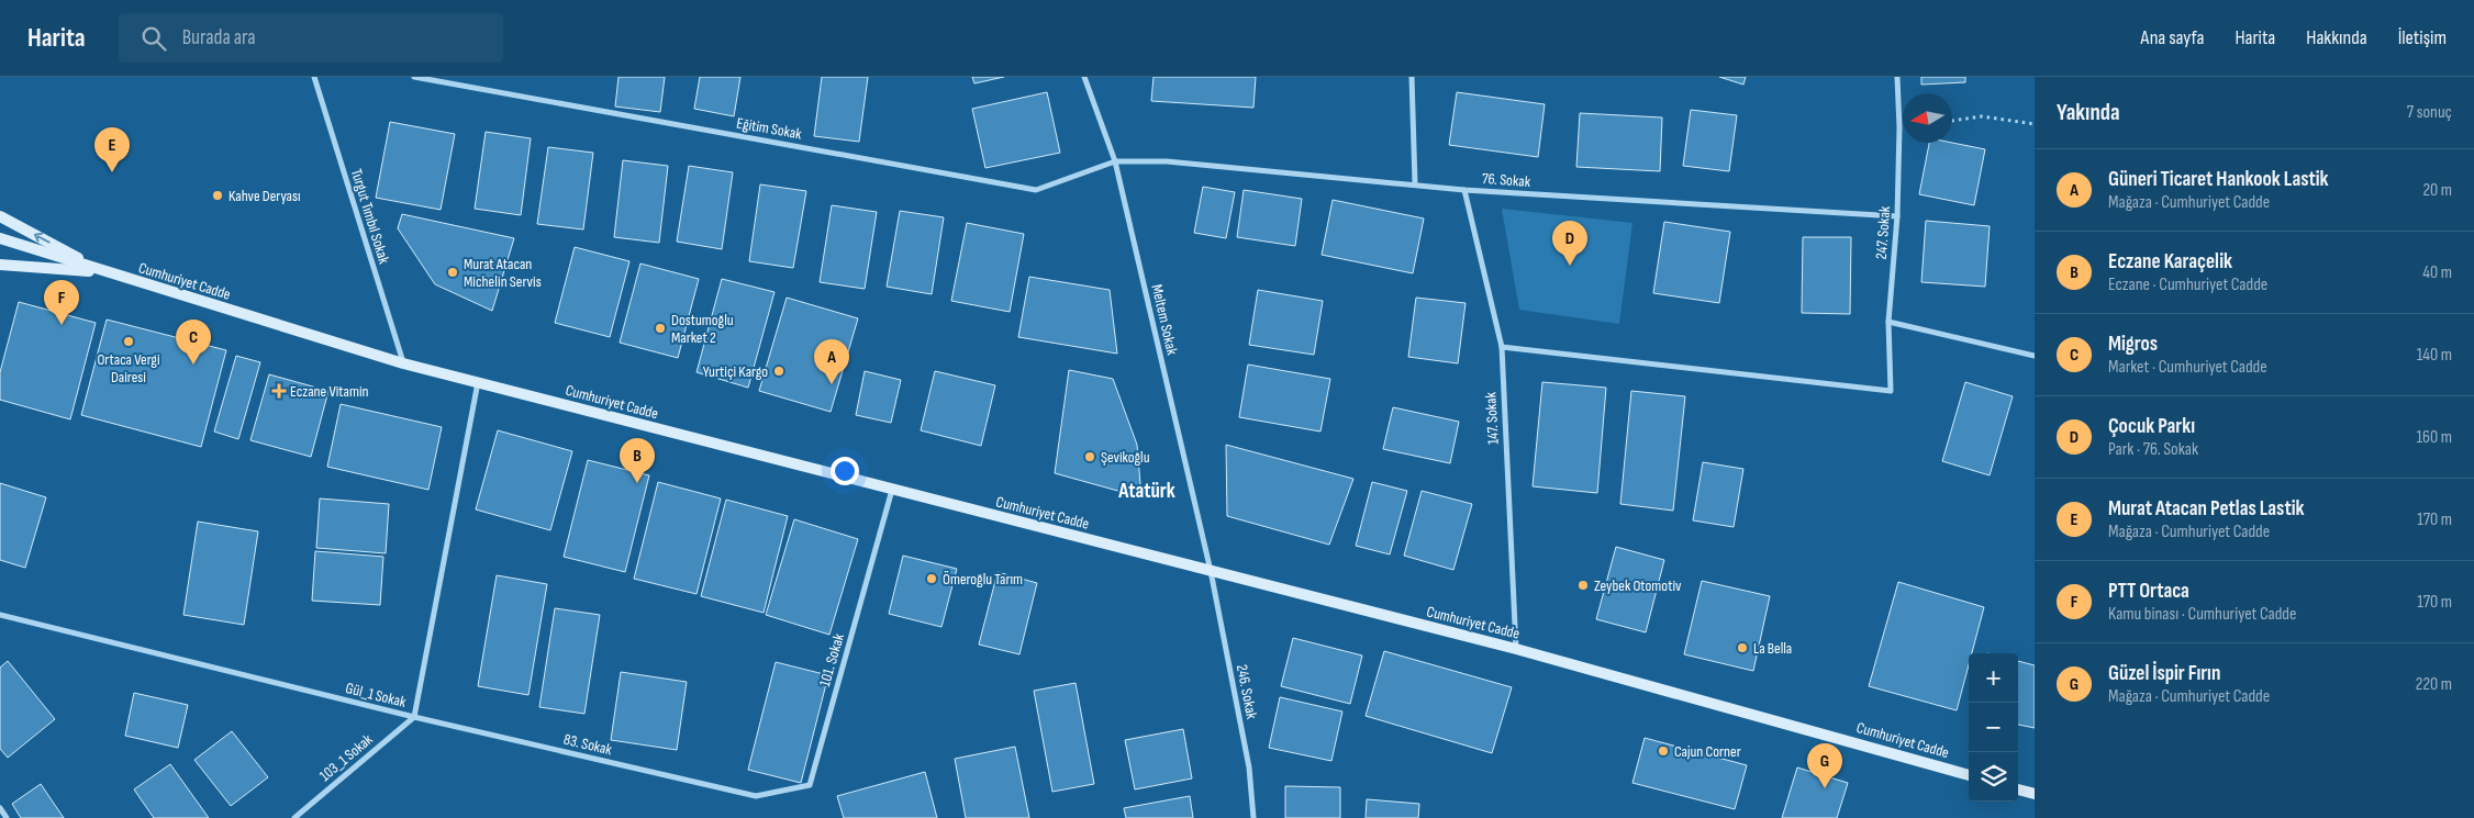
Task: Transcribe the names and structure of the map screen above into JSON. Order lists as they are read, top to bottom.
{
  "streets": {
    "street": [
      "Eğitim Sokak",
      "76. Sokak",
      "Turgut Tımbıl Sokak",
      "247. Sokak",
      "Cumhuriyet Cadde",
      "Meltem Sokak",
      "147. Sokak",
      "101. Sokak",
      "246. Sokak",
      "Gül_1 Sokak",
      "83. Sokak",
      "103_1 Sokak"
    ]
  },
  "crossings": [
    ["Eğitim Sokak", "76. Sokak"],
    ["Eğitim Sokak", "Meltem Sokak"],
    ["76. Sokak", "247. Sokak"],
    ["76. Sokak", "Meltem Sokak"],
    ["76. Sokak", "147. Sokak"],
    ["Turgut Tımbıl Sokak", "Cumhuriyet Cadde"],
    ["247. Sokak", "147. Sokak"],
    ["Cumhuriyet Cadde", "Meltem Sokak"],
    ["Cumhuriyet Cadde", "147. Sokak"],
    ["Cumhuriyet Cadde", "101. Sokak"],
    ["Cumhuriyet Cadde", "246. Sokak"],
    ["Cumhuriyet Cadde", "Gül_1 Sokak"],
    ["Meltem Sokak", "246. Sokak"],
    ["101. Sokak", "83. Sokak"],
    ["Gül_1 Sokak", "83. Sokak"],
    ["Gül_1 Sokak", "103_1 Sokak"],
    ["83. Sokak", "103_1 Sokak"]
  ],
  "districts": ["Atatürk"],
  "places": {
    "other": [
      "Kahve Deryası",
      "Murat Atacan Michelin Servis",
      "Dostumoğlu Market 2",
      "Ortaca Vergi Dairesi",
      "Yurtiçi Kargo",
      "Şevikoğlu",
      "Ömeroğlu Tarım",
      "Zeybek Otomotiv",
      "La Bella",
      "Cajun Corner"
    ],
    "health": ["Eczane Vitamin"]
  },
  "north": "left",
  "page": {
    "header": "Harita",
    "search": "Burada ara",
    "nav": [
      "Ana sayfa",
      "Harita",
      "Hakkında",
      "İletişim"
    ],
    "heading": ["Yakında", "7 sonuç"],
    "pins": [
      "E",
      "D",
      "F",
      "C",
      "A",
      "B",
      "G"
    ],
    "list": [
      {
        "mark": "A",
        "name": "Güneri Ticaret Hankook Lastik",
        "note": "Mağaza · Cumhuriyet Cadde",
        "value": "20 m"
      },
      {
        "mark": "B",
        "name": "Eczane Karaçelik",
        "note": "Eczane · Cumhuriyet Cadde",
        "value": "40 m"
      },
      {
        "mark": "C",
        "name": "Migros",
        "note": "Market · Cumhuriyet Cadde",
        "value": "140 m"
      },
      {
        "mark": "D",
        "name": "Çocuk Parkı",
        "note": "Park · 76. Sokak",
        "value": "160 m"
      },
      {
        "mark": "E",
        "name": "Murat Atacan Petlas Lastik",
        "note": "Mağaza · Cumhuriyet Cadde",
        "value": "170 m"
      },
      {
        "mark": "F",
        "name": "PTT Ortaca",
        "note": "Kamu binası · Cumhuriyet Cadde",
        "value": "170 m"
      },
      {
        "mark": "G",
        "name": "Güzel İspir Fırın",
        "note": "Mağaza · Cumhuriyet Cadde",
        "value": "220 m"
      }
    ],
    "map_buttons": ["+", "−"]
  }
}
